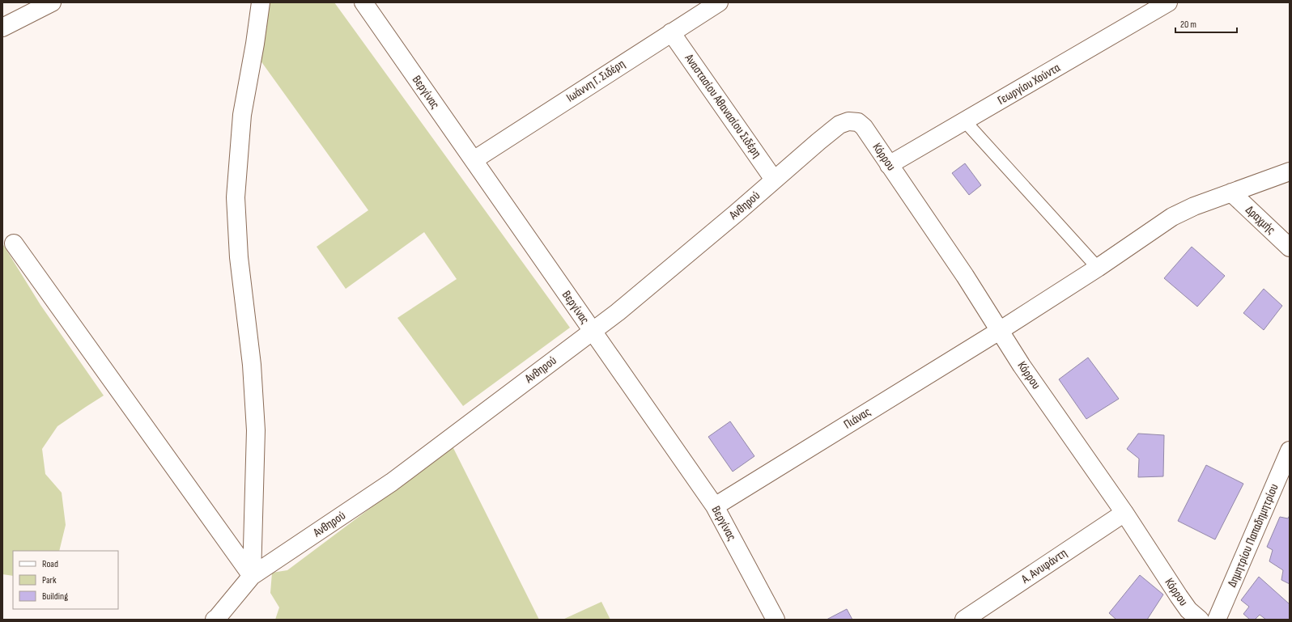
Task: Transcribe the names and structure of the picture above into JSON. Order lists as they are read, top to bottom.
{
  "streets": {
    "street": [
      "Ιωάννη Γ. Σιδέρη",
      "Γεωργίου Χούντα",
      "Βεργίνας",
      "Αναστασίου Αθανασίου Σιδέρη",
      "Κόρρου",
      "Ανθηρού",
      "Δραχμής",
      "Πιάνας",
      "Δημητρίου Παπαδημητρίου",
      "Α. Ανυφάντη"
    ]
  },
  "crossings": [
    ["Ιωάννη Γ. Σιδέρη", "Βεργίνας"],
    ["Ιωάννη Γ. Σιδέρη", "Αναστασίου Αθανασίου Σιδέρη"],
    ["Γεωργίου Χούντα", "Κόρρου"],
    ["Βεργίνας", "Ανθηρού"],
    ["Βεργίνας", "Πιάνας"],
    ["Αναστασίου Αθανασίου Σιδέρη", "Ανθηρού"],
    ["Κόρρου", "Ανθηρού"],
    ["Κόρρου", "Πιάνας"],
    ["Κόρρου", "Α. Ανυφάντη"],
    ["Δραχμής", "Πιάνας"]
  ],
  "legend": ["Road", "Park", "Building"],
  "scale_bar": "20 m"
}
